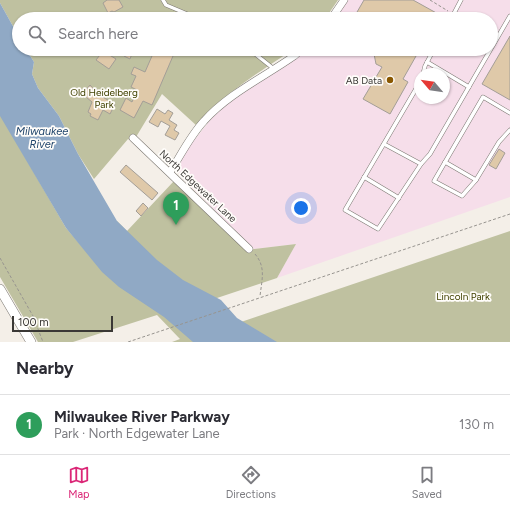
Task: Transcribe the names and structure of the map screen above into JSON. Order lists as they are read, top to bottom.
{
  "streets": {
    "street": ["North Edgewater Lane"]
  },
  "water": ["Milwaukee River"],
  "parks": ["Old Heidelberg Park", "Lincoln Park"],
  "places": ["AB Data"],
  "scale_bar": "100 m",
  "north": "top left",
  "page": {
    "search": "Search here",
    "pins": "1",
    "scale": "100 m",
    "heading": "Nearby",
    "list": [
      {
        "mark": "1",
        "name": "Milwaukee River Parkway",
        "note": "Park · North Edgewater Lane",
        "value": "130 m"
      }
    ],
    "nav": ["Map", "Directions", "Saved"]
  }
}
